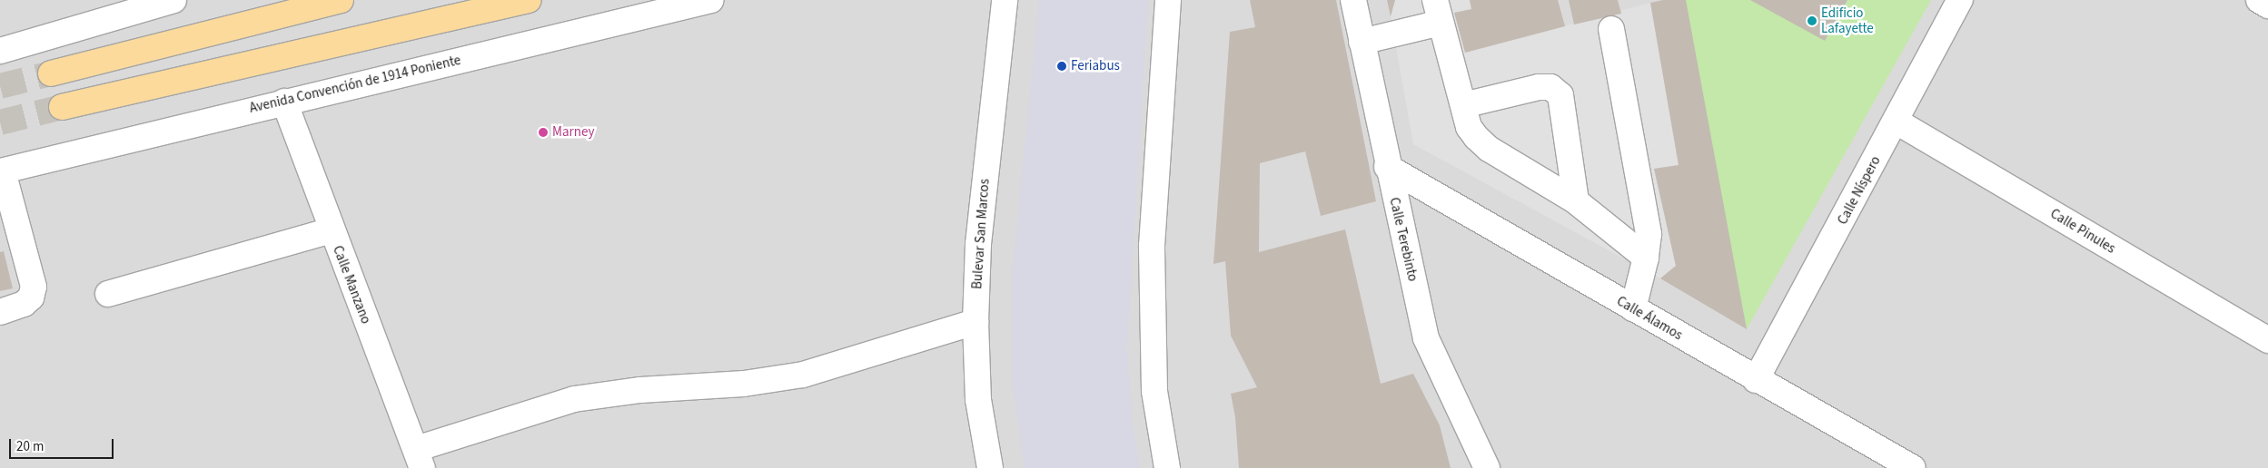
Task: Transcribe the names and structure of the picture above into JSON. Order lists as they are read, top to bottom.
{
  "streets": {
    "street": [
      "Avenida Convención de 1914 Poniente",
      "Calle Níspero",
      "Calle Pinules",
      "Bulevar San Marcos",
      "Calle Terebinto",
      "Calle Manzano",
      "Calle Álamos"
    ]
  },
  "crossings": [
    ["Avenida Convención de 1914 Poniente", "Calle Manzano"],
    ["Calle Níspero", "Calle Pinules"],
    ["Calle Níspero", "Calle Álamos"],
    ["Calle Terebinto", "Calle Álamos"]
  ],
  "places": ["Edificio Lafayette", "Feriabus", "Marney"],
  "scale_bar": "20 m"
}
